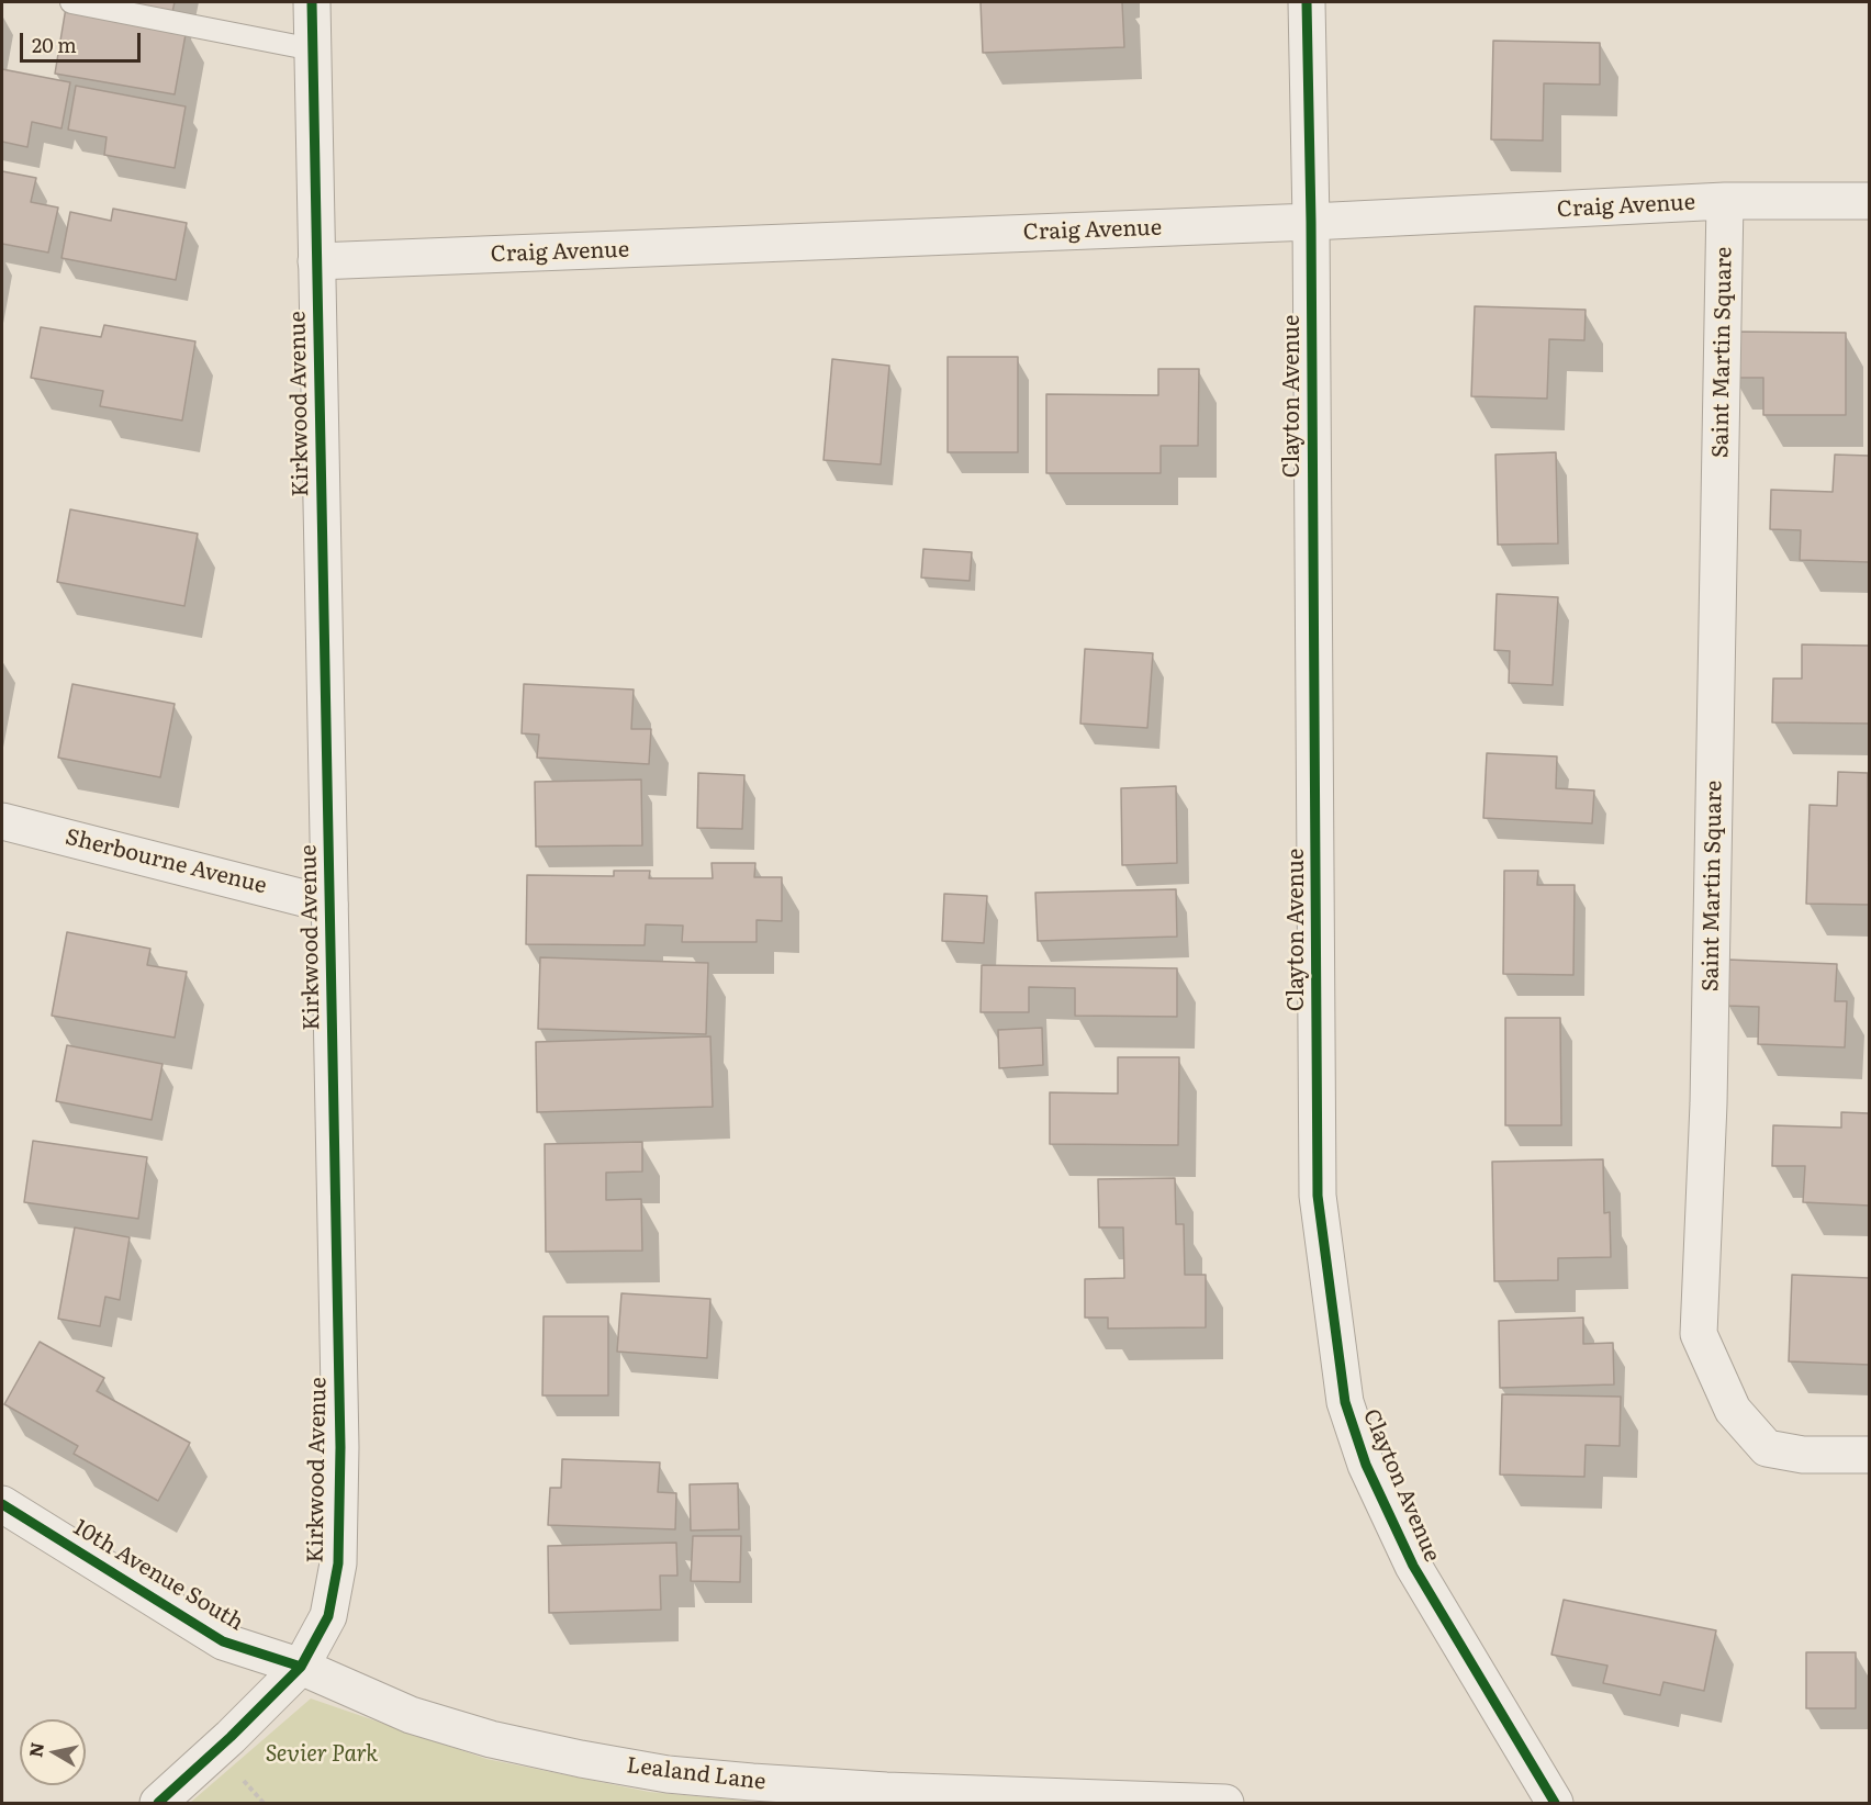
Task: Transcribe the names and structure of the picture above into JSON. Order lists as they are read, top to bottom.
{
  "streets": {
    "street": [
      "Craig Avenue",
      "Saint Martin Square",
      "Clayton Avenue",
      "Kirkwood Avenue",
      "Sherbourne Avenue",
      "10th Avenue South",
      "Lealand Lane"
    ]
  },
  "crossings": [
    ["Craig Avenue", "Saint Martin Square"],
    ["Craig Avenue", "Clayton Avenue"],
    ["Craig Avenue", "Kirkwood Avenue"],
    ["Kirkwood Avenue", "Sherbourne Avenue"],
    ["Kirkwood Avenue", "10th Avenue South"],
    ["Kirkwood Avenue", "Lealand Lane"],
    ["10th Avenue South", "Lealand Lane"]
  ],
  "parks": ["Sevier Park"],
  "scale_bar": "20 m",
  "north": "left"
}
